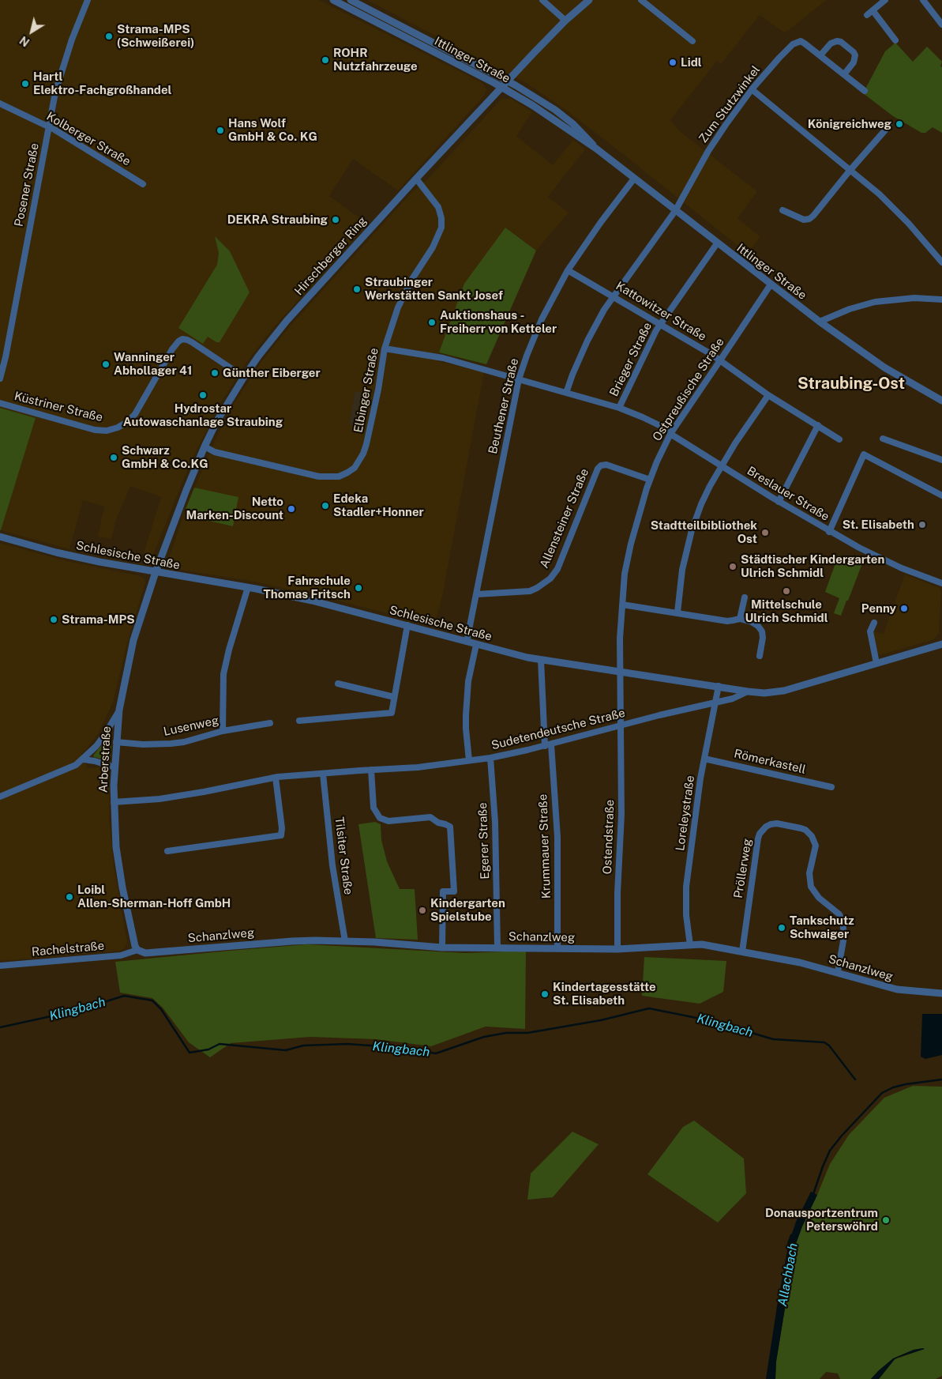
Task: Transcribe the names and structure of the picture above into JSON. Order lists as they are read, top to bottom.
{
  "streets": {
    "street": [
      "Ittlinger Straße",
      "Zum Stutzwinkel",
      "Kolberger Straße",
      "Posener Straße",
      "Hirschberger Ring",
      "Kattowitzer Straße",
      "Brieger Straße",
      "Ostpreußische Straße",
      "Elbinger Straße",
      "Beuthener Straße",
      "Küstriner Straße",
      "Breslauer Straße",
      "Allensteiner Straße",
      "Schlesische Straße",
      "Lusenweg",
      "Sudetendeutsche Straße",
      "Arberstraße",
      "Römerkastell",
      "Loreleystraße",
      "Ostendstraße",
      "Egerer Straße",
      "Krummauer Straße",
      "Tilsiter Straße",
      "Pröllerweg",
      "Schanzlweg",
      "Rachelstraße"
    ]
  },
  "crossings": [
    ["Ittlinger Straße", "Zum Stutzwinkel"],
    ["Ittlinger Straße", "Hirschberger Ring"],
    ["Ittlinger Straße", "Brieger Straße"],
    ["Ittlinger Straße", "Ostpreußische Straße"],
    ["Ittlinger Straße", "Beuthener Straße"],
    ["Zum Stutzwinkel", "Kattowitzer Straße"],
    ["Zum Stutzwinkel", "Breslauer Straße"],
    ["Kolberger Straße", "Posener Straße"],
    ["Hirschberger Ring", "Elbinger Straße"],
    ["Hirschberger Ring", "Küstriner Straße"],
    ["Hirschberger Ring", "Schlesische Straße"],
    ["Hirschberger Ring", "Arberstraße"],
    ["Kattowitzer Straße", "Brieger Straße"],
    ["Kattowitzer Straße", "Ostpreußische Straße"],
    ["Kattowitzer Straße", "Beuthener Straße"],
    ["Brieger Straße", "Breslauer Straße"],
    ["Ostpreußische Straße", "Breslauer Straße"],
    ["Ostpreußische Straße", "Allensteiner Straße"],
    ["Ostpreußische Straße", "Schlesische Straße"],
    ["Ostpreußische Straße", "Sudetendeutsche Straße"],
    ["Ostpreußische Straße", "Ostendstraße"],
    ["Elbinger Straße", "Breslauer Straße"],
    ["Beuthener Straße", "Breslauer Straße"],
    ["Beuthener Straße", "Allensteiner Straße"],
    ["Beuthener Straße", "Schlesische Straße"],
    ["Schlesische Straße", "Sudetendeutsche Straße"],
    ["Schlesische Straße", "Arberstraße"],
    ["Schlesische Straße", "Loreleystraße"],
    ["Schlesische Straße", "Krummauer Straße"],
    ["Lusenweg", "Arberstraße"],
    ["Sudetendeutsche Straße", "Arberstraße"],
    ["Sudetendeutsche Straße", "Loreleystraße"],
    ["Sudetendeutsche Straße", "Ostendstraße"],
    ["Sudetendeutsche Straße", "Egerer Straße"],
    ["Sudetendeutsche Straße", "Krummauer Straße"],
    ["Sudetendeutsche Straße", "Tilsiter Straße"],
    ["Arberstraße", "Schanzlweg"],
    ["Arberstraße", "Rachelstraße"],
    ["Römerkastell", "Loreleystraße"],
    ["Loreleystraße", "Schanzlweg"],
    ["Ostendstraße", "Schanzlweg"],
    ["Egerer Straße", "Schanzlweg"],
    ["Krummauer Straße", "Schanzlweg"],
    ["Tilsiter Straße", "Schanzlweg"],
    ["Pröllerweg", "Schanzlweg"],
    ["Schanzlweg", "Rachelstraße"]
  ],
  "districts": ["Straubing-Ost"],
  "water": ["Klingbach", "Allachbach"],
  "places": [
    "Strama-MPS (Schweißerei)",
    "ROHR Nutzfahrzeuge",
    "Lidl",
    "Hartl Elektro-Fachgroßhandel",
    "Königreichweg",
    "Hans Wolf GmbH & Co. KG",
    "DEKRA Straubing",
    "Straubinger Werkstätten Sankt Josef",
    "Auktionshaus - Freiherr von Ketteler",
    "Wanninger Abhollager 41",
    "Günther Eiberger",
    "Hydrostar Autowaschanlage Straubing",
    "Schwarz GmbH & Co.KG",
    "Edeka Stadler+Honner",
    "Netto Marken-Discount",
    "St. Elisabeth",
    "Stadtteilbibliothek Ost",
    "Städtischer Kindergarten Ulrich Schmidl",
    "Fahrschule Thomas Fritsch",
    "Mittelschule Ulrich Schmidl",
    "Penny",
    "Strama-MPS",
    "Loibl Allen-Sherman-Hoff GmbH",
    "Kindergarten Spielstube",
    "Tankschutz Schwaiger",
    "Kindertagesstätte St. Elisabeth",
    "Donausportzentrum Peterswöhrd"
  ],
  "north": "bottom left"
}
